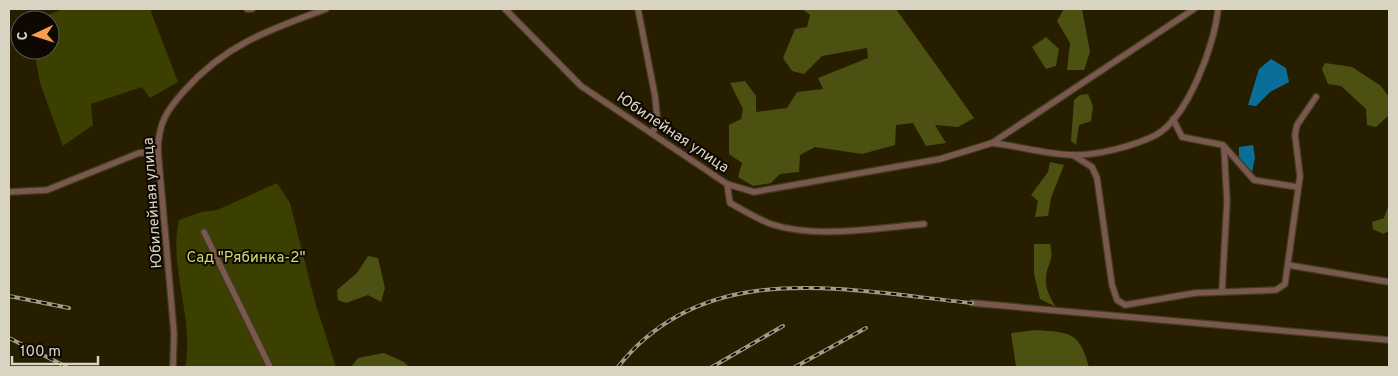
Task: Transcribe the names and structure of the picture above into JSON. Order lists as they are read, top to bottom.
{
  "streets": {
    "street": ["Юбилейная улица"]
  },
  "parks": ["Сад \"Рябинка-2\""],
  "scale_bar": "100 m",
  "north": "left"
}
